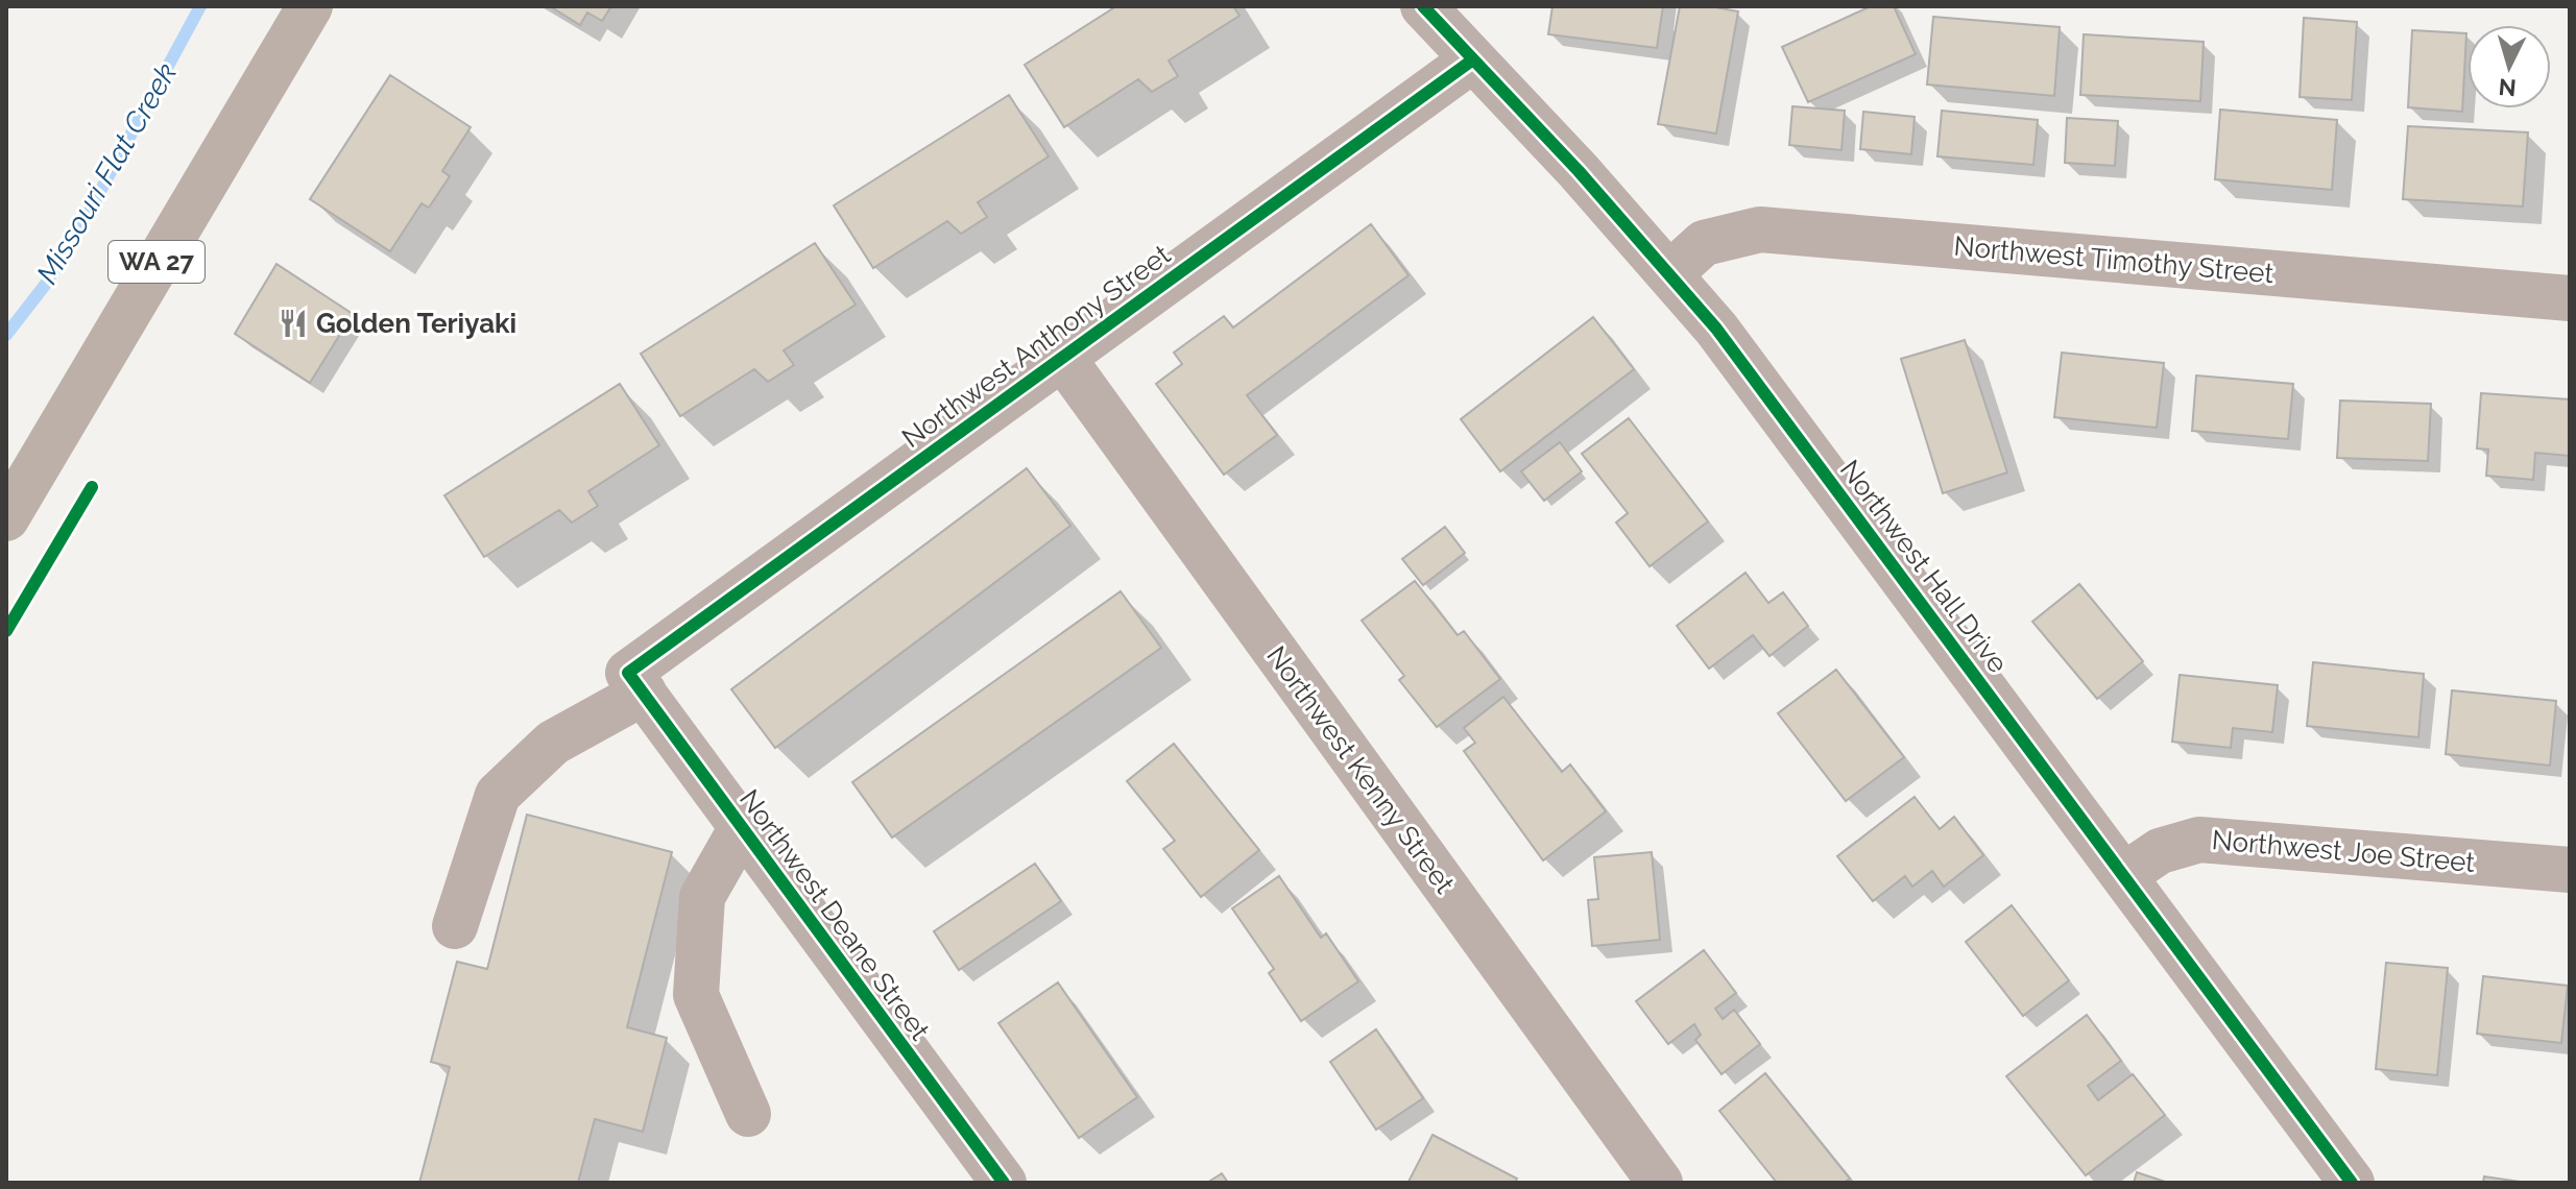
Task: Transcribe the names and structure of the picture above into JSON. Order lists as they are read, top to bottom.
{
  "streets": {
    "main road": ["WA 27"],
    "street": [
      "Northwest Timothy Street",
      "Northwest Anthony Street",
      "Northwest Hall Drive",
      "Northwest Kenny Street",
      "Northwest Joe Street",
      "Northwest Deane Street"
    ]
  },
  "crossings": [
    ["Northwest Timothy Street", "Northwest Hall Drive"],
    ["Northwest Anthony Street", "Northwest Hall Drive"],
    ["Northwest Anthony Street", "Northwest Kenny Street"],
    ["Northwest Anthony Street", "Northwest Deane Street"],
    ["Northwest Hall Drive", "Northwest Joe Street"]
  ],
  "water": ["Missouri Flat Creek"],
  "places": {
    "restaurant": ["Golden Teriyaki"]
  },
  "north": "bottom"
}
